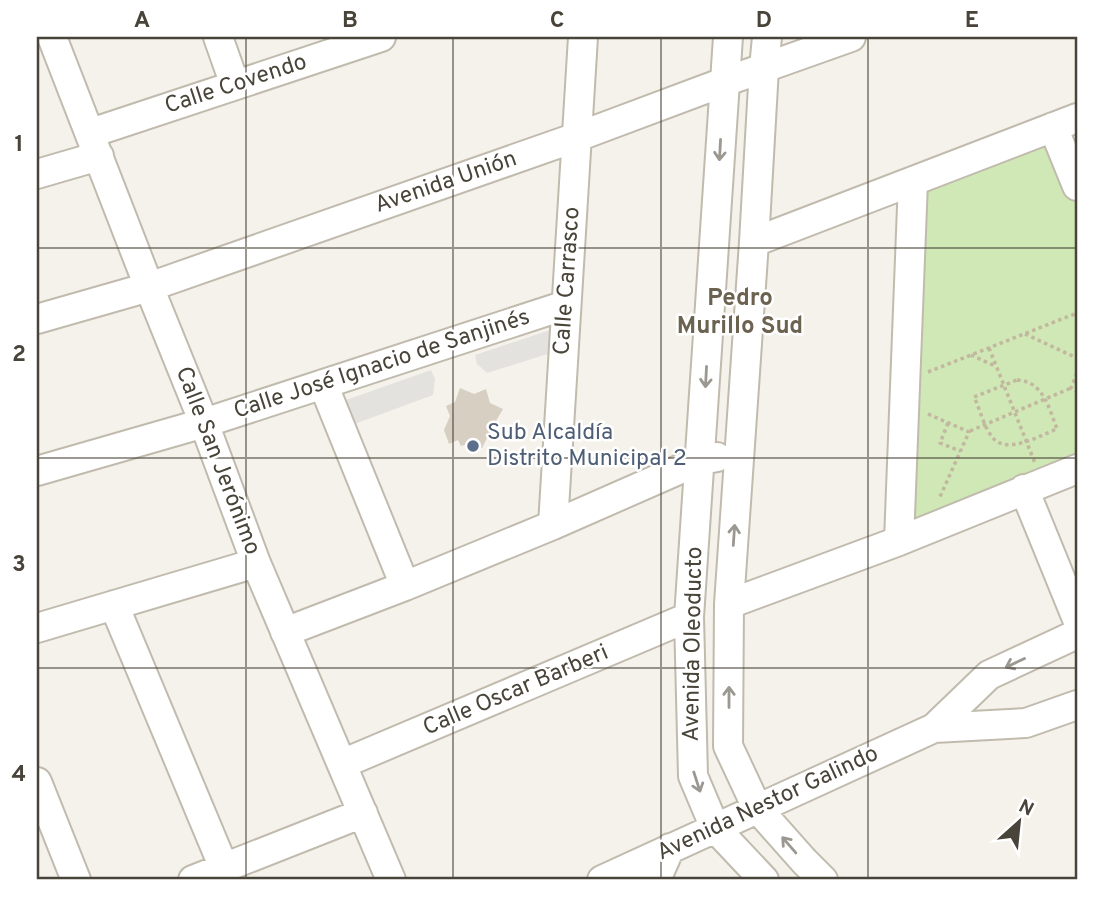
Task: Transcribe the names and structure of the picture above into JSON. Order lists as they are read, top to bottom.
{
  "streets": {
    "street": [
      "Calle Covendo",
      "Avenida Unión",
      "Calle Carrasco",
      "Calle José Ignacio de Sanjinés",
      "Calle San Jerónimo",
      "Avenida Oleoducto",
      "Calle Oscar Barberi",
      "Avenida Nestor Galindo"
    ]
  },
  "crossings": [
    ["Calle Covendo", "Calle San Jerónimo"],
    ["Avenida Unión", "Calle Carrasco"],
    ["Avenida Unión", "Calle San Jerónimo"],
    ["Avenida Unión", "Avenida Oleoducto"],
    ["Calle Carrasco", "Calle José Ignacio de Sanjinés"],
    ["Calle José Ignacio de Sanjinés", "Calle San Jerónimo"],
    ["Calle San Jerónimo", "Calle Oscar Barberi"],
    ["Avenida Oleoducto", "Calle Oscar Barberi"],
    ["Avenida Oleoducto", "Avenida Nestor Galindo"]
  ],
  "districts": ["Pedro Murillo Sud"],
  "places": ["Sub Alcaldía Distrito Municipal 2"],
  "north": "top right",
  "grid": {
    "columns": [
      "A",
      "B",
      "C",
      "D",
      "E"
    ],
    "rows": [
      "1",
      "2",
      "3",
      "4"
    ]
  }
}
